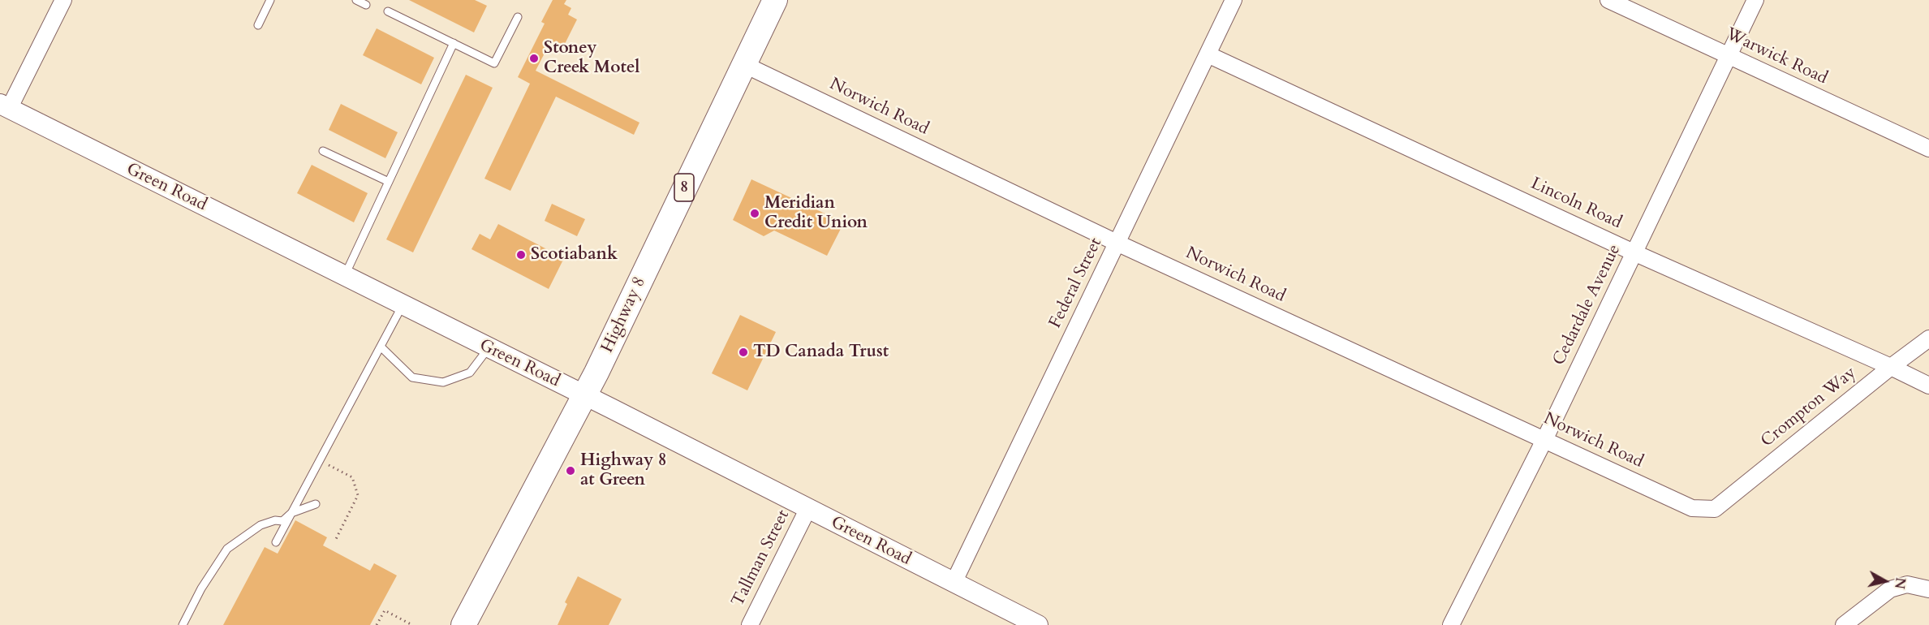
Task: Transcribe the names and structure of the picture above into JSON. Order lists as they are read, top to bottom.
{
  "streets": {
    "main road": ["8", "Highway 8"],
    "street": [
      "Warwick Road",
      "Norwich Road",
      "Green Road",
      "Lincoln Road",
      "Federal Street",
      "Cedardale Avenue",
      "Crompton Way",
      "Tallman Street"
    ]
  },
  "crossings": [
    ["Warwick Road", "Cedardale Avenue"],
    ["Norwich Road", "Federal Street"],
    ["Norwich Road", "Cedardale Avenue"],
    ["Norwich Road", "Highway 8"],
    ["Norwich Road", "Crompton Way"],
    ["Green Road", "Federal Street"],
    ["Green Road", "Highway 8"],
    ["Green Road", "Tallman Street"],
    ["Lincoln Road", "Federal Street"],
    ["Lincoln Road", "Cedardale Avenue"],
    ["Lincoln Road", "Crompton Way"]
  ],
  "places": [
    "Stoney Creek Motel",
    "Meridian Credit Union",
    "Scotiabank",
    "TD Canada Trust",
    "Highway 8 at Green"
  ],
  "north": "right"
}
